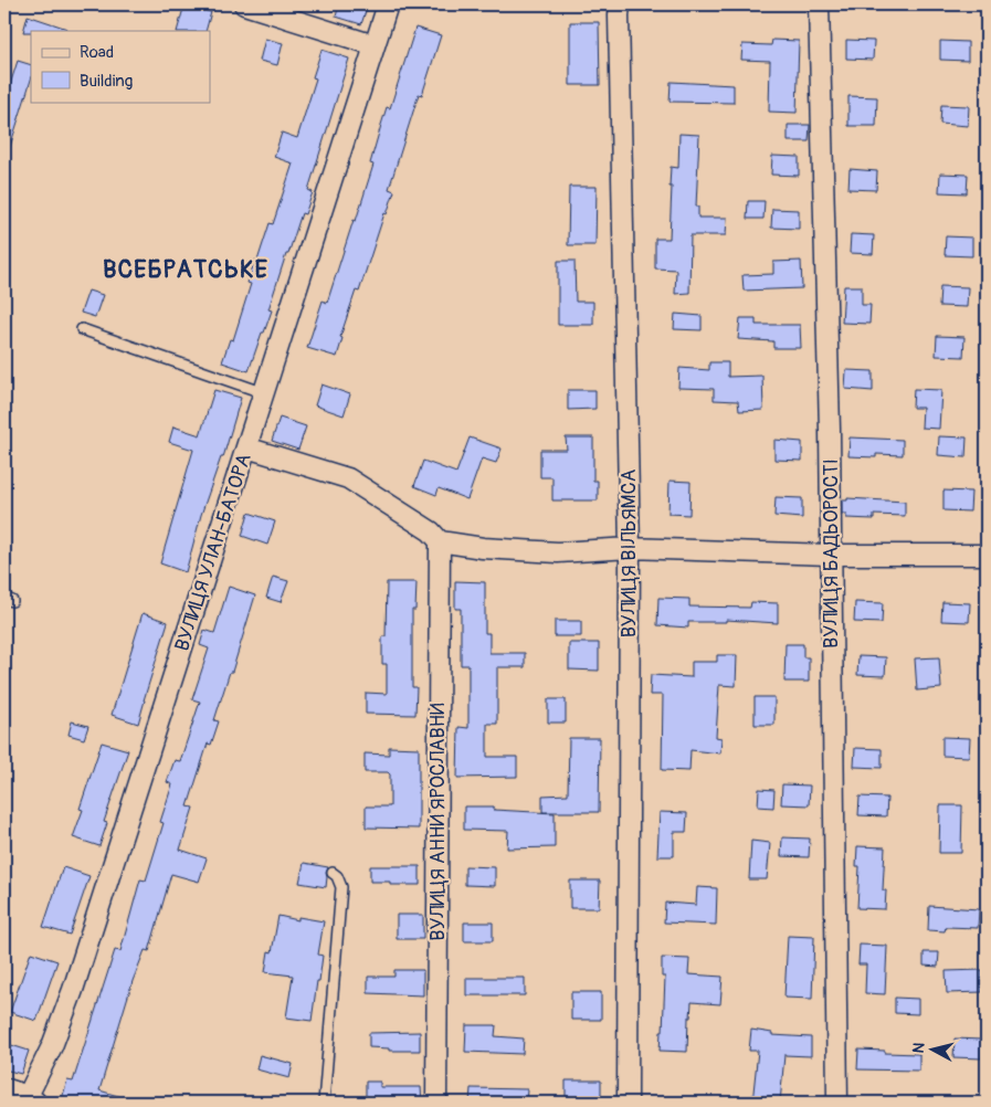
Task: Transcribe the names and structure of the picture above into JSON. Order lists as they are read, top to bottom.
{
  "streets": {
    "street": [
      "ВУЛИЦЯ УЛАН-БАТОРА",
      "ВУЛИЦЯ ВІЛЬЯМСА",
      "ВУЛИЦЯ БАДЬОРОСТІ",
      "ВУЛИЦЯ АННИ ЯРОСЛАВНИ"
    ]
  },
  "districts": ["ВСЕБРАТСЬКЕ"],
  "legend": ["Road", "Building"],
  "north": "left"
}
